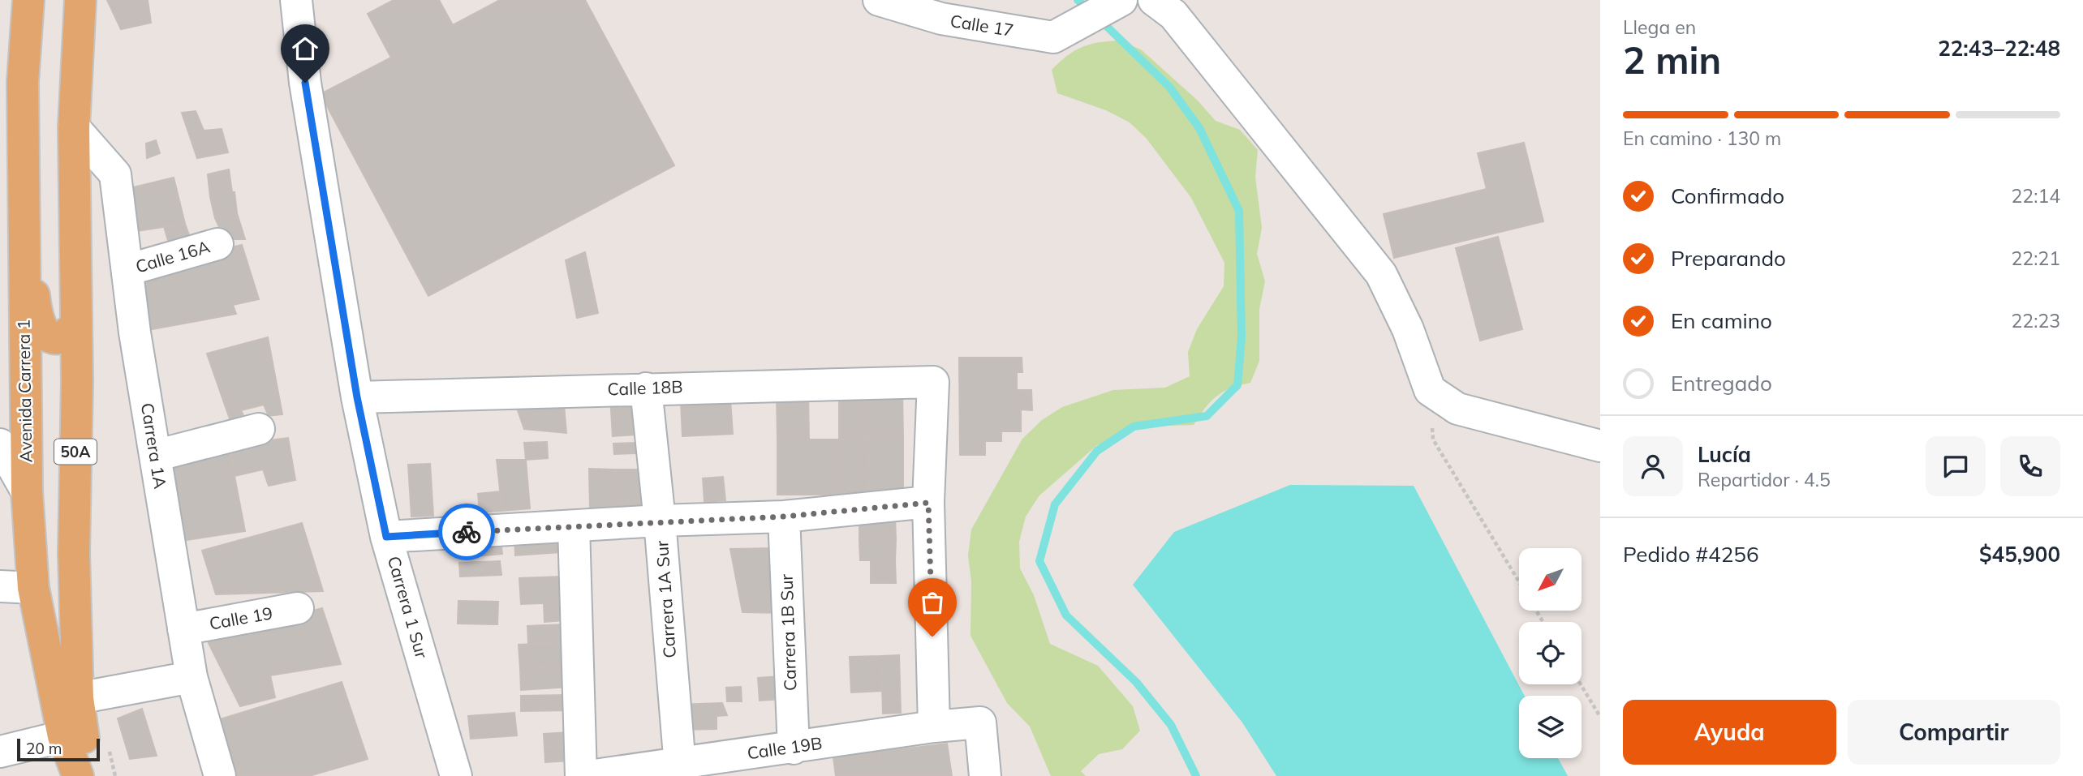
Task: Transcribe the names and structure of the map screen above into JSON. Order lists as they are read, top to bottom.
{
  "streets": {
    "main road": ["Avenida Carrera 1", "50A"],
    "street": [
      "Calle 17",
      "Calle 16A",
      "Calle 18B",
      "Carrera 1A",
      "Carrera 1A Sur",
      "Carrera 1 Sur",
      "Calle 19",
      "Carrera 1B Sur",
      "Calle 19B"
    ]
  },
  "crossings": [
    ["Calle 16A", "Carrera 1A"],
    ["Calle 18B", "Carrera 1A Sur"],
    ["Calle 18B", "Carrera 1 Sur"],
    ["Carrera 1A", "50A"],
    ["Carrera 1A", "Calle 19"],
    ["Carrera 1A Sur", "Calle 19B"],
    ["Carrera 1B Sur", "Calle 19B"]
  ],
  "scale_bar": "20 m",
  "north": "bottom left",
  "page": {
    "heading": ["2 min", "Llega en", "22:43–22:48"],
    "panel": [
      "Lucía",
      "Repartidor · 4.5",
      "Pedido #4256",
      "$45,900"
    ],
    "bar": "En camino · 130 m",
    "list": [
      ["Confirmado", "22:14"],
      ["Preparando", "22:21"],
      ["En camino", "22:23"],
      "Entregado"
    ],
    "buttons": ["Ayuda", "Compartir"],
    "scale": "20 m"
  }
}
